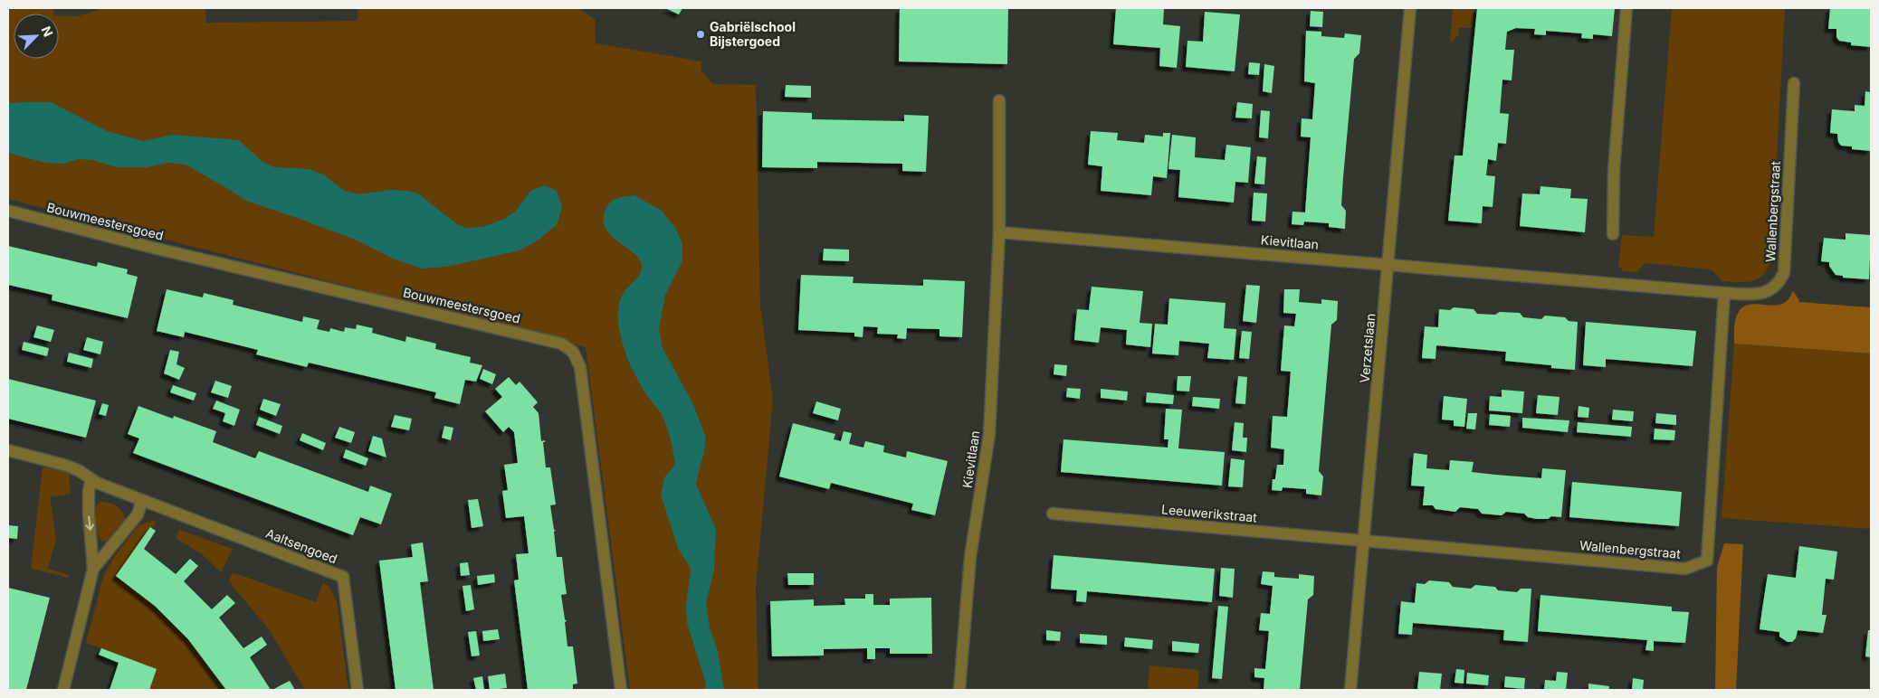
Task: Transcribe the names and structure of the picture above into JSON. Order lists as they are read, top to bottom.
{
  "streets": {
    "street": [
      "Wallenbergstraat",
      "Bouwmeestersgoed",
      "Kievitlaan",
      "Verzetslaan",
      "Leeuwerikstraat",
      "Aaltsengoed"
    ]
  },
  "crossings": [
    ["Wallenbergstraat", "Kievitlaan"],
    ["Wallenbergstraat", "Verzetslaan"],
    ["Wallenbergstraat", "Leeuwerikstraat"],
    ["Kievitlaan", "Verzetslaan"],
    ["Verzetslaan", "Leeuwerikstraat"]
  ],
  "places": ["Gabriëlschool Bijstergoed"],
  "north": "top right"
}
